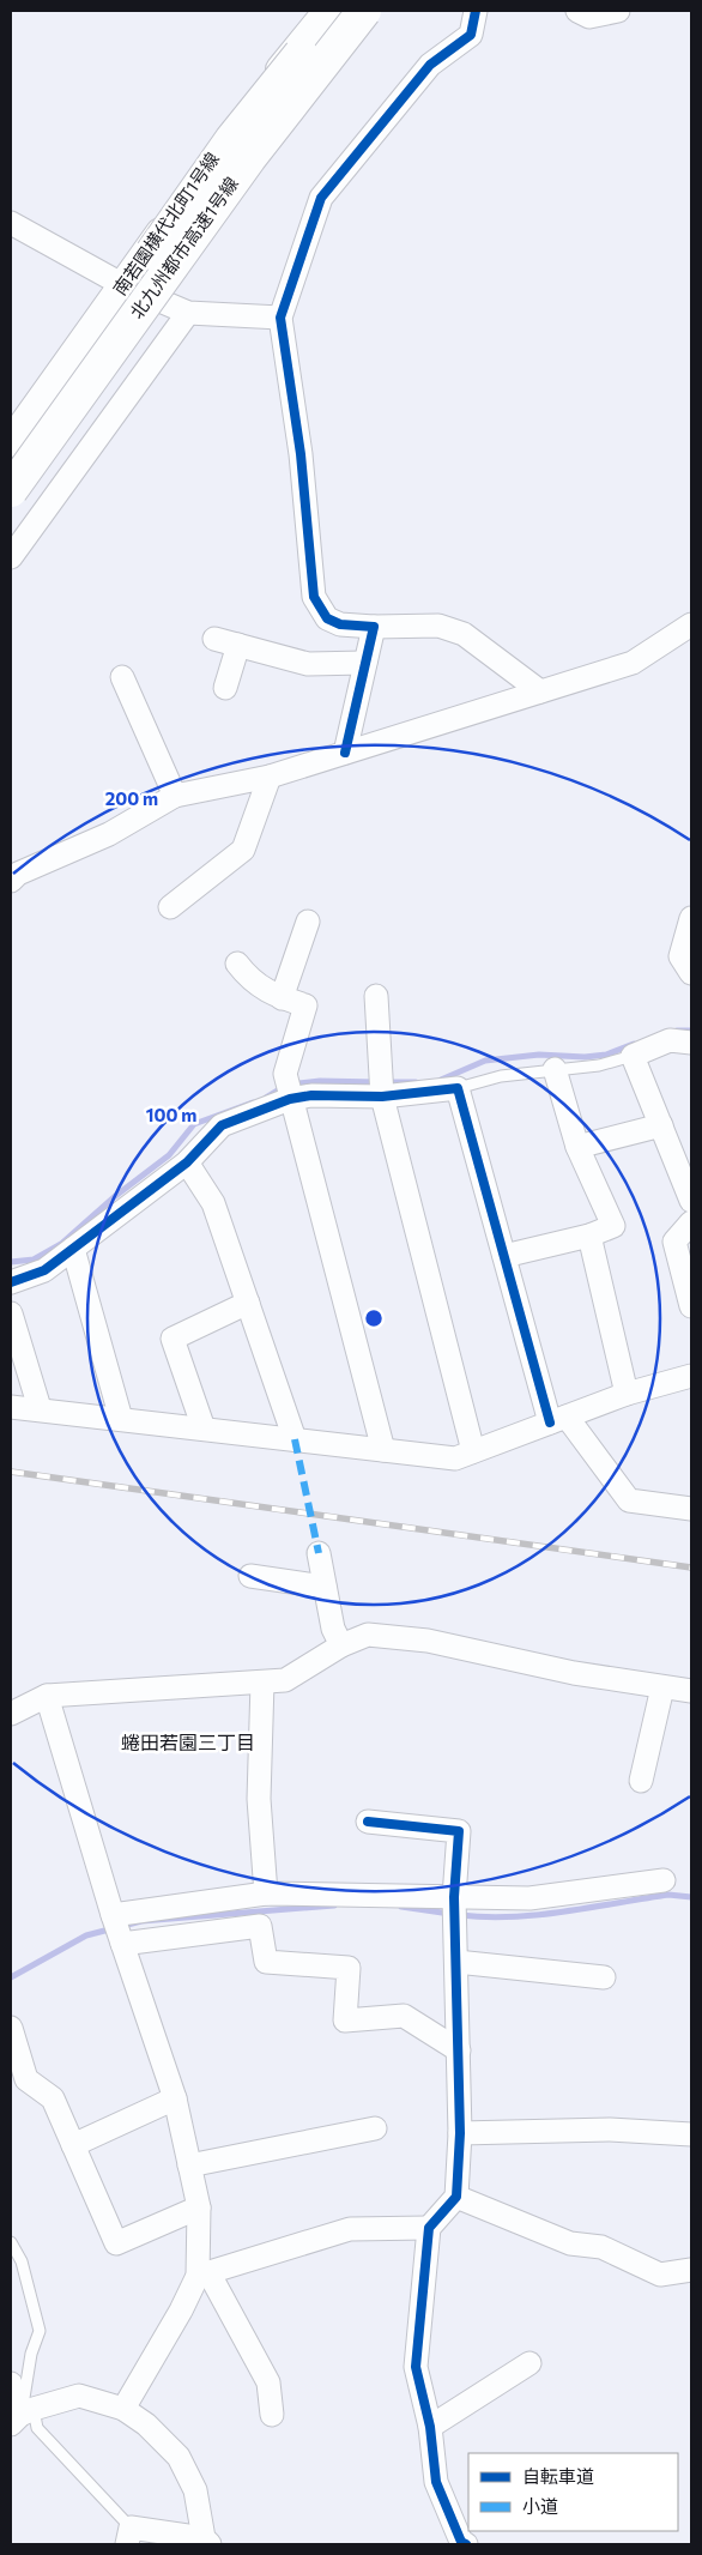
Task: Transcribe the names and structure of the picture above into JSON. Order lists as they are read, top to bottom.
{
  "streets": {
    "highway": ["北九州都市高速1号線"],
    "street": ["南若園横代北町1号線"]
  },
  "districts": ["蜷田若園三丁目"],
  "legend": ["自転車道", "小道"],
  "rings": ["200 m", "100 m"]
}
